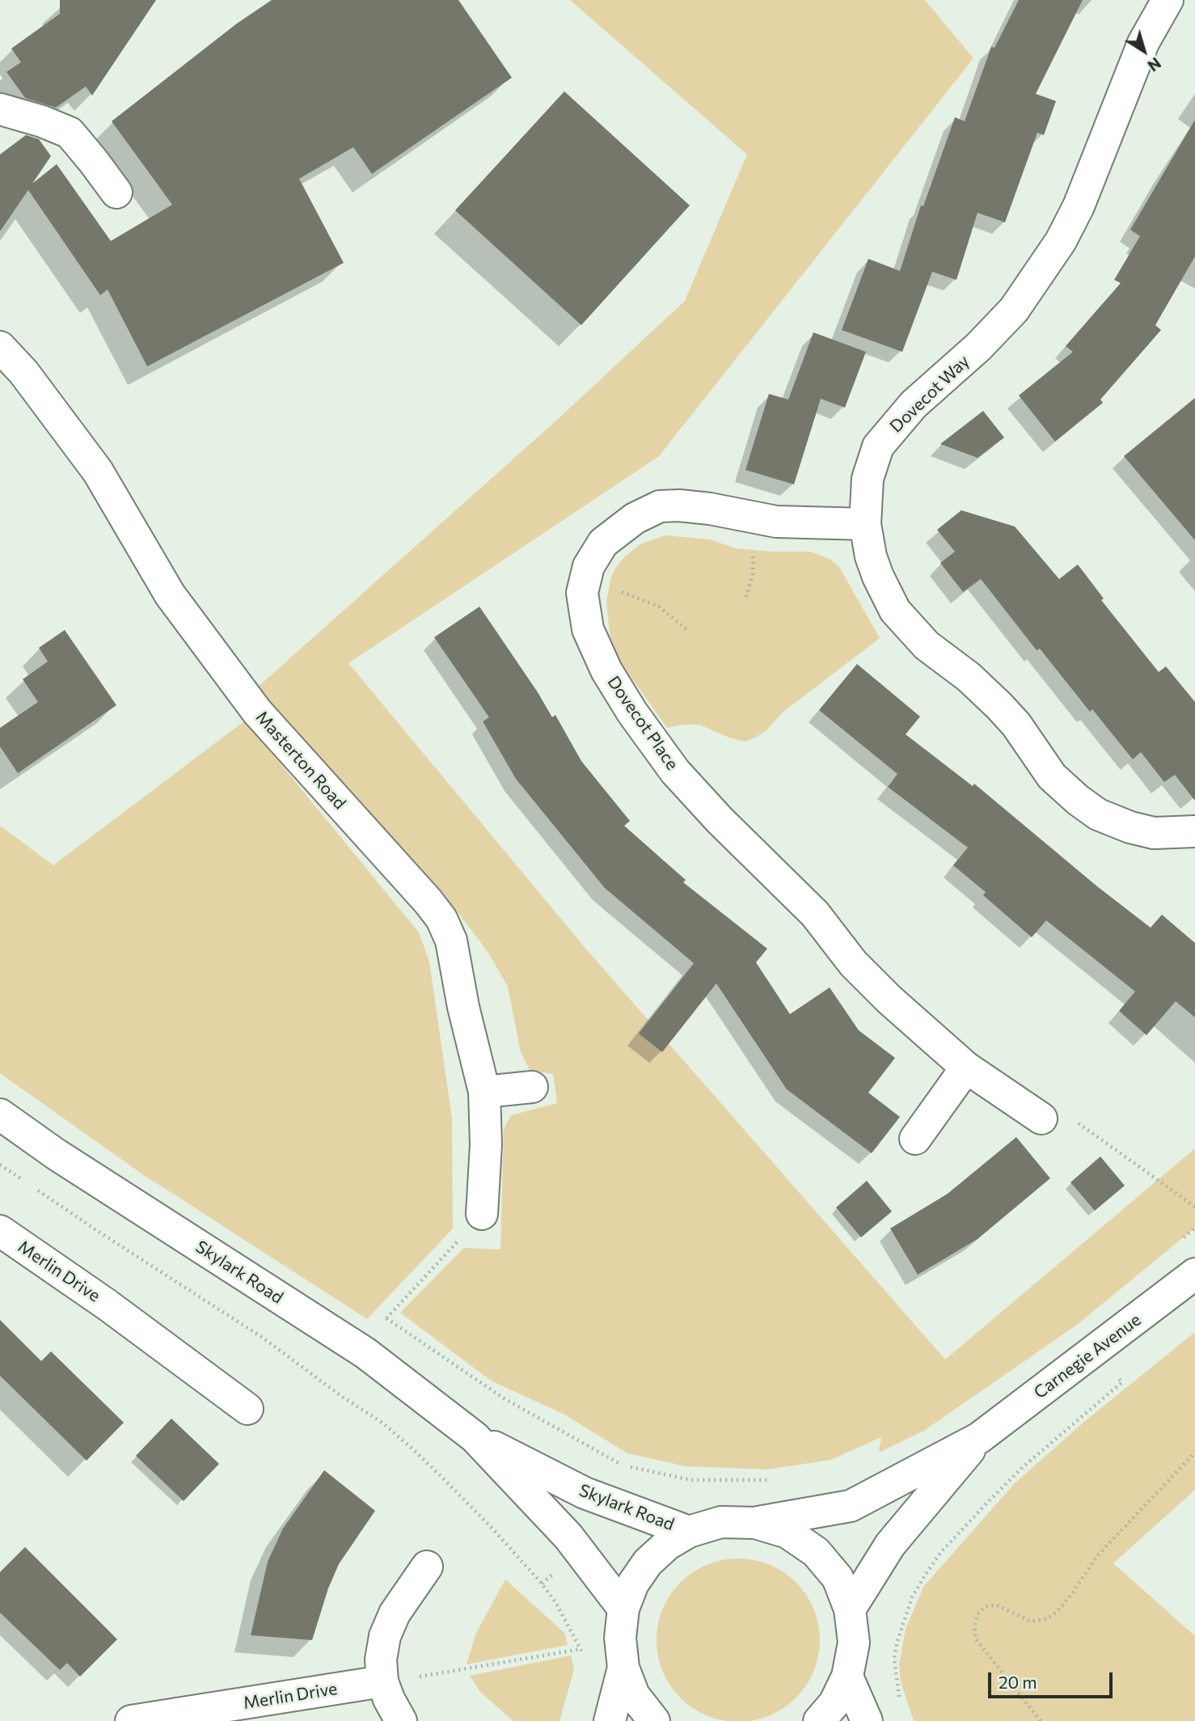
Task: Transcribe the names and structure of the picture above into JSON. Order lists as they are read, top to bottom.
{
  "streets": {
    "street": [
      "Dovecot Way",
      "Dovecot Place",
      "Masterton Road",
      "Merlin Drive",
      "Skylark Road",
      "Carnegie Avenue"
    ]
  },
  "crossings": [
    ["Dovecot Way", "Dovecot Place"]
  ],
  "scale_bar": "20 m",
  "north": "bottom right"
}
